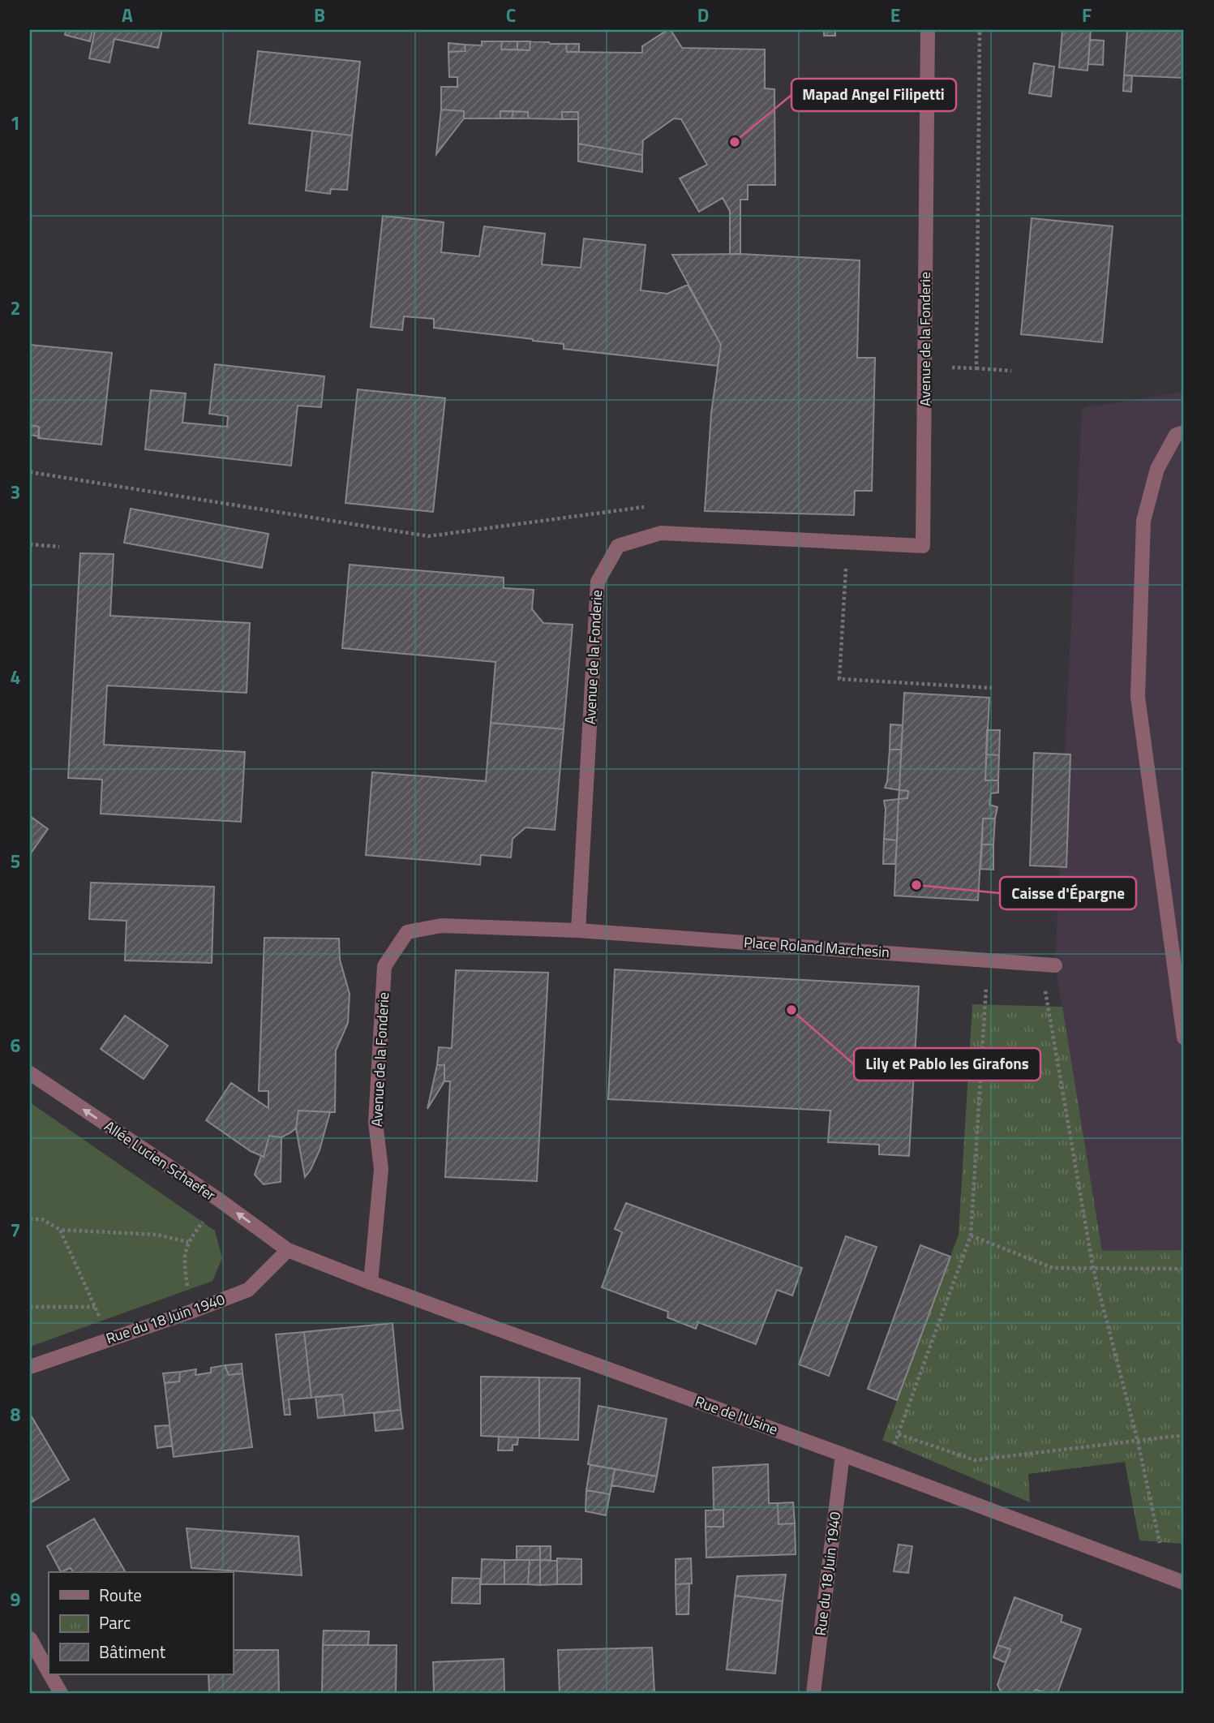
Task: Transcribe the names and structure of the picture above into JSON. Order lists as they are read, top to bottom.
{
  "streets": {
    "street": [
      "Avenue de la Fonderie",
      "Place Roland Marchesin",
      "Allée Lucien Schaefer",
      "Rue du 18 Juin 1940",
      "Rue de l'Usine"
    ]
  },
  "crossings": [
    ["Avenue de la Fonderie", "Place Roland Marchesin"],
    ["Avenue de la Fonderie", "Rue de l'Usine"],
    ["Allée Lucien Schaefer", "Rue du 18 Juin 1940"],
    ["Allée Lucien Schaefer", "Rue de l'Usine"],
    ["Rue du 18 Juin 1940", "Rue de l'Usine"]
  ],
  "one_way": ["Allée Lucien Schaefer"],
  "places": ["Mapad Angel Filipetti", "Caisse d'Épargne", "Lily et Pablo les Girafons"],
  "legend": ["Route", "Parc", "Bâtiment"],
  "grid": {
    "columns": [
      "A",
      "B",
      "C",
      "D",
      "E",
      "F"
    ],
    "rows": [
      "1",
      "2",
      "3",
      "4",
      "5",
      "6",
      "7",
      "8",
      "9"
    ]
  }
}
